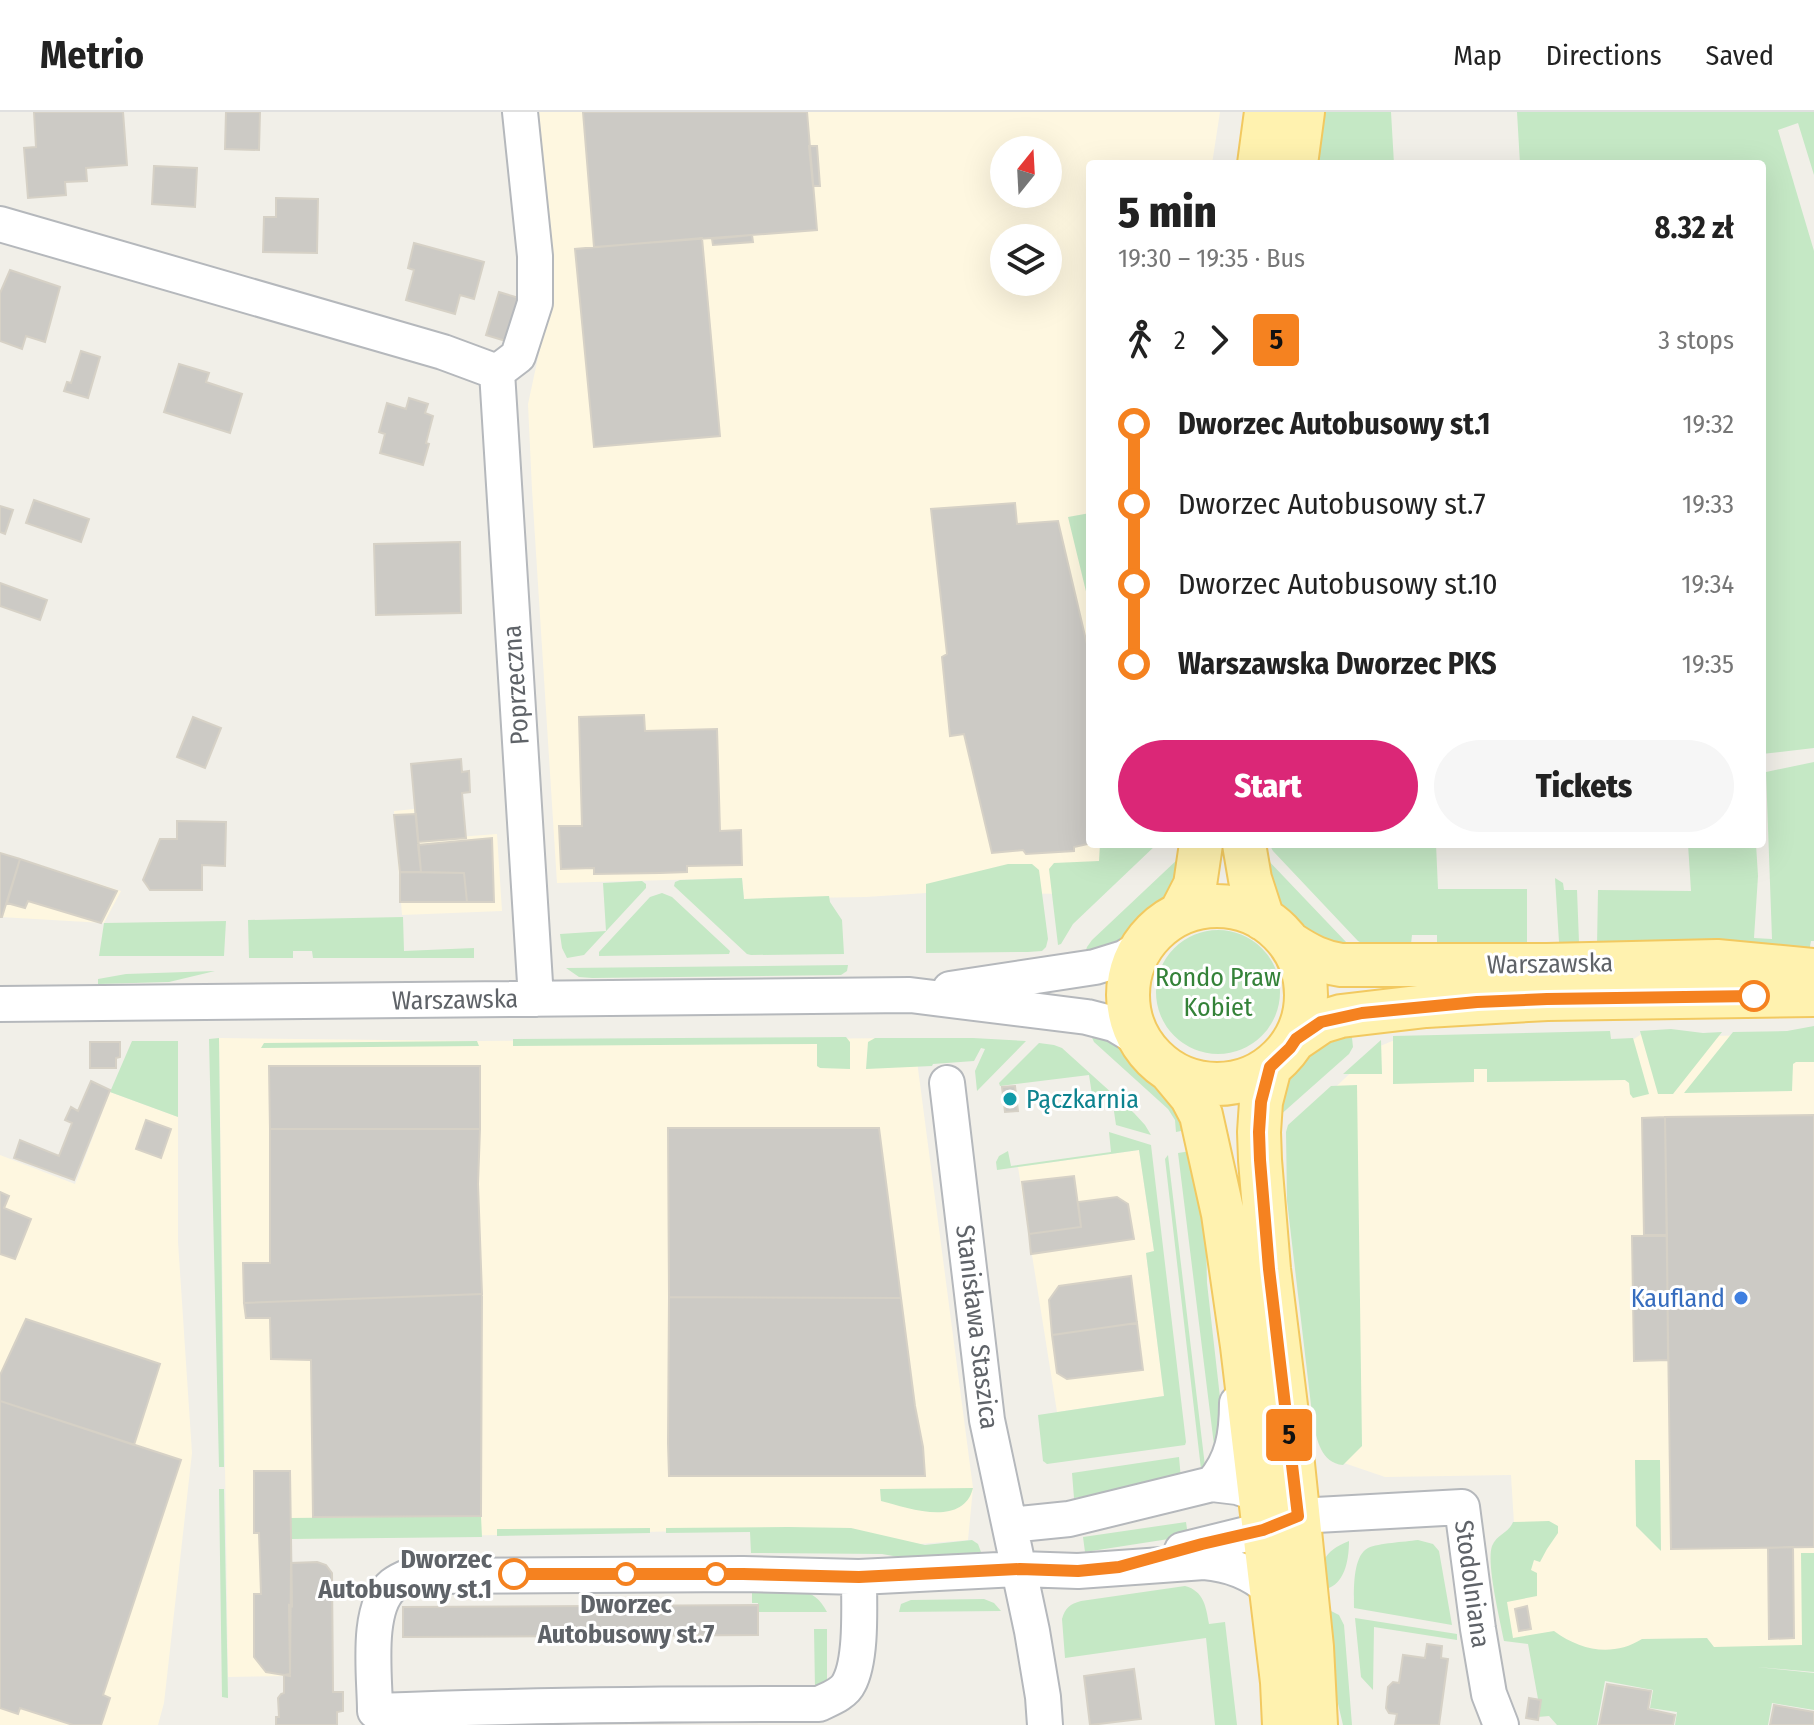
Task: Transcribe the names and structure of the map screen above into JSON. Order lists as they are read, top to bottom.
{
  "streets": {
    "main road": ["Warszawska"],
    "street": ["Poprzeczna", "Stanisława Staszica", "Stodolniana"]
  },
  "crossings": [
    ["Poprzeczna", "Warszawska"]
  ],
  "parks": ["Rondo Praw Kobiet"],
  "places": [
    "Pączkarnia",
    "Kaufland",
    "Dworzec Autobusowy st.1",
    "Dworzec Autobusowy st.7"
  ],
  "lines": ["bus line 5"],
  "north": "top",
  "page": {
    "header": "Metrio",
    "nav": ["Map", "Directions", "Saved"],
    "on_map": "5",
    "heading": ["5 min", "19:30 – 19:35 · Bus", "8.32 zł"],
    "legs": ["2", "5", "3 stops"],
    "list": [
      {
        "name": "Dworzec Autobusowy st.1",
        "value": "19:32"
      },
      {
        "name": "Dworzec Autobusowy st.7",
        "value": "19:33"
      },
      {
        "name": "Dworzec Autobusowy st.10",
        "value": "19:34"
      },
      {
        "name": "Warszawska Dworzec PKS",
        "value": "19:35"
      }
    ],
    "buttons": ["Start", "Tickets"]
  }
}
